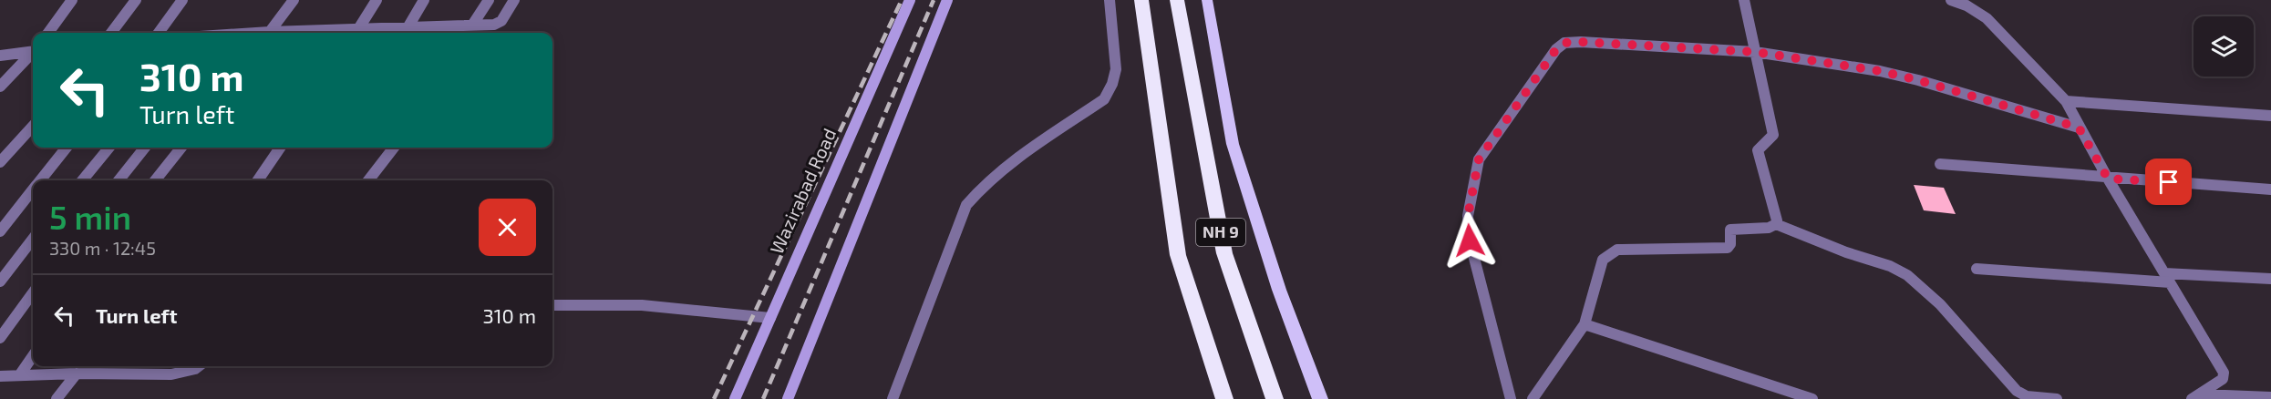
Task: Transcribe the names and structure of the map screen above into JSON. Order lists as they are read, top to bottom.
{
  "streets": {
    "highway": ["NH 9"],
    "main road": ["Wazirabad Road"]
  },
  "page": {
    "turn": ["310 m", "Turn left"],
    "heading": ["5 min", "330 m · 12:45"],
    "list": [
      {
        "name": "Turn left",
        "value": "310 m"
      }
    ]
  }
}
